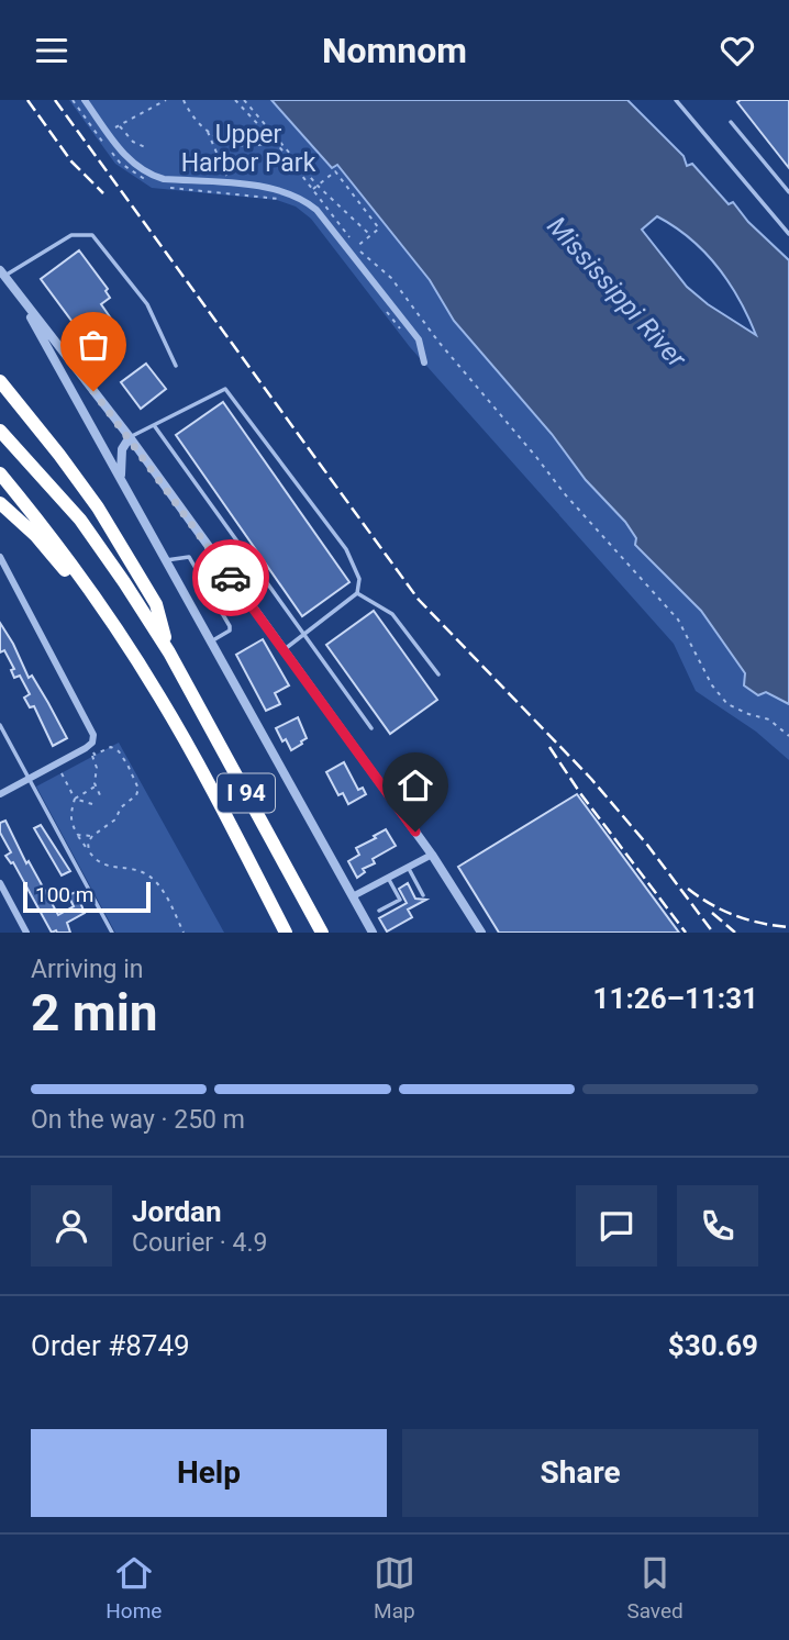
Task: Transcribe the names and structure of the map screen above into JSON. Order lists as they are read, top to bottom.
{
  "streets": {
    "highway": ["I 94"]
  },
  "water": ["Mississippi River"],
  "parks": ["Upper Harbor Park"],
  "scale_bar": "100 m",
  "page": {
    "header": "Nomnom",
    "scale": "100 m",
    "heading": ["2 min", "Arriving in", "11:26–11:31"],
    "panel": [
      "Jordan",
      "Courier · 4.9",
      "Order #8749",
      "$30.69"
    ],
    "bar": "On the way · 250 m",
    "buttons": ["Help", "Share"],
    "tabs": ["Home", "Map", "Saved"]
  }
}
